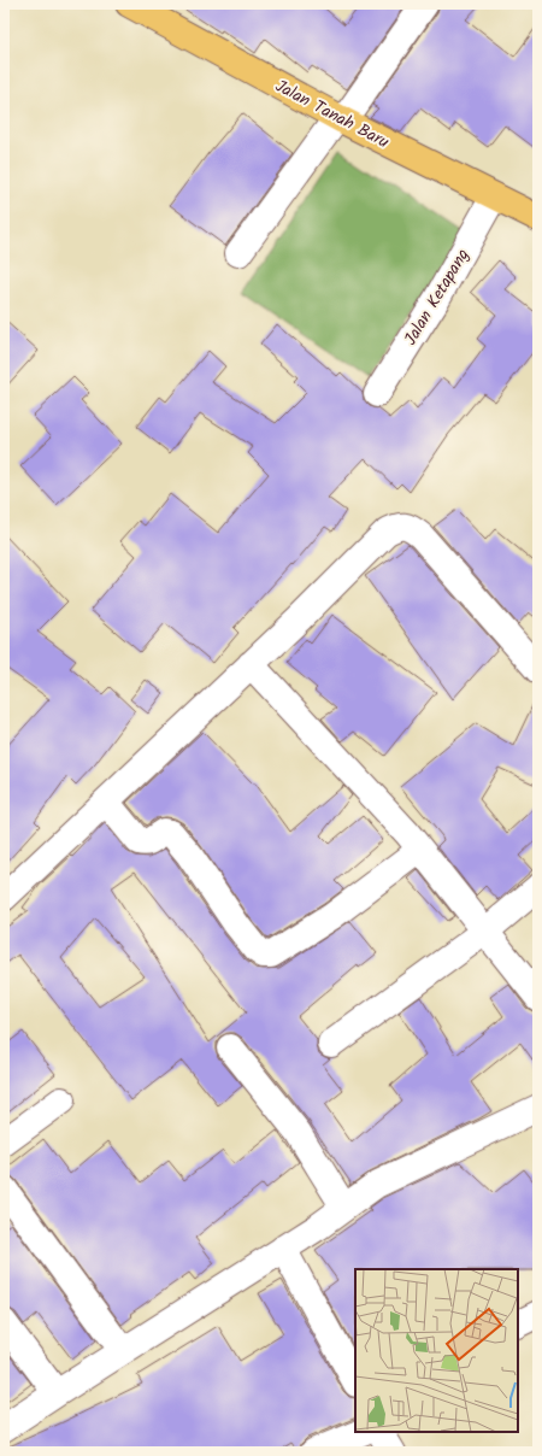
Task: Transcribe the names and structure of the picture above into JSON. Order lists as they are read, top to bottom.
{
  "streets": {
    "main road": ["Jalan Tanah Baru"],
    "street": ["Jalan Ketapang"]
  },
  "crossings": [
    ["Jalan Tanah Baru", "Jalan Ketapang"]
  ]
}
